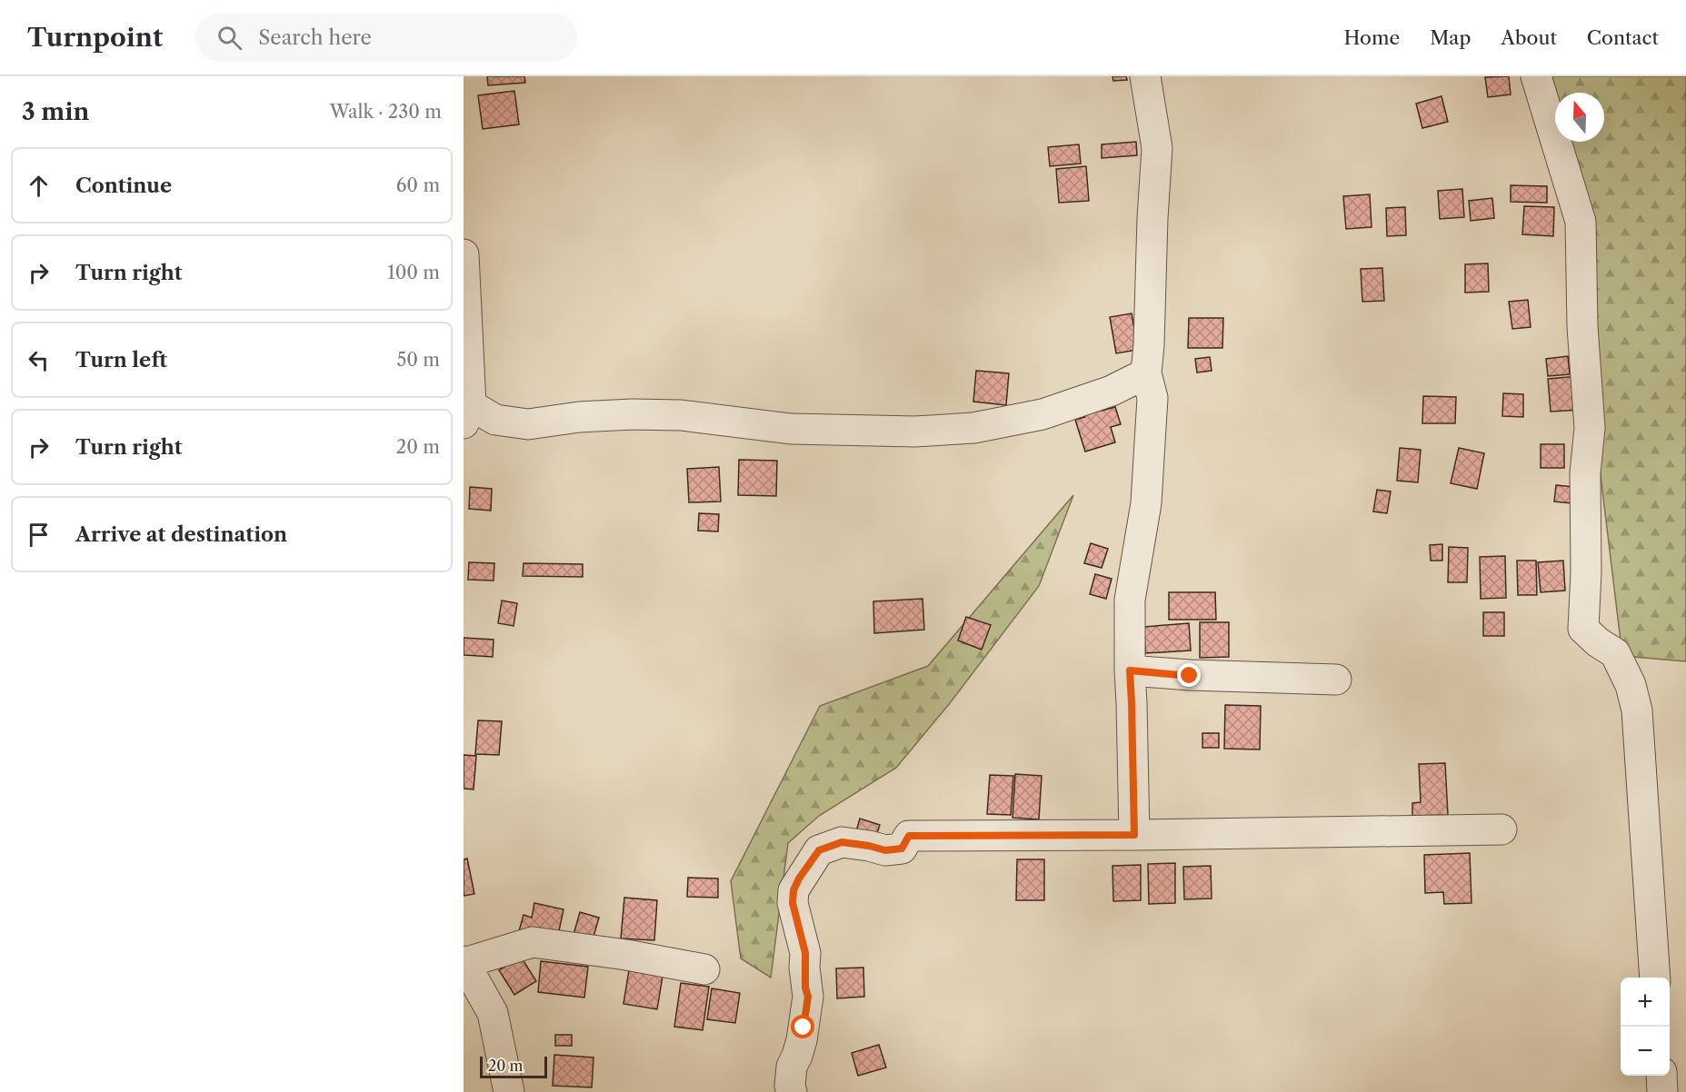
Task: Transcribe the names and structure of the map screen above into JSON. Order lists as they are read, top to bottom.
{
  "scale_bar": "20 m",
  "north": "top",
  "page": {
    "header": "Turnpoint",
    "search": "Search here",
    "nav": [
      "Home",
      "Map",
      "About",
      "Contact"
    ],
    "heading": ["3 min", "Walk · 230 m"],
    "list": [
      ["Continue", "60 m"],
      ["Turn right", "100 m"],
      ["Turn left", "50 m"],
      ["Turn right", "20 m"],
      "Arrive at destination"
    ],
    "map_buttons": ["+", "−"],
    "scale": "20 m"
  }
}
